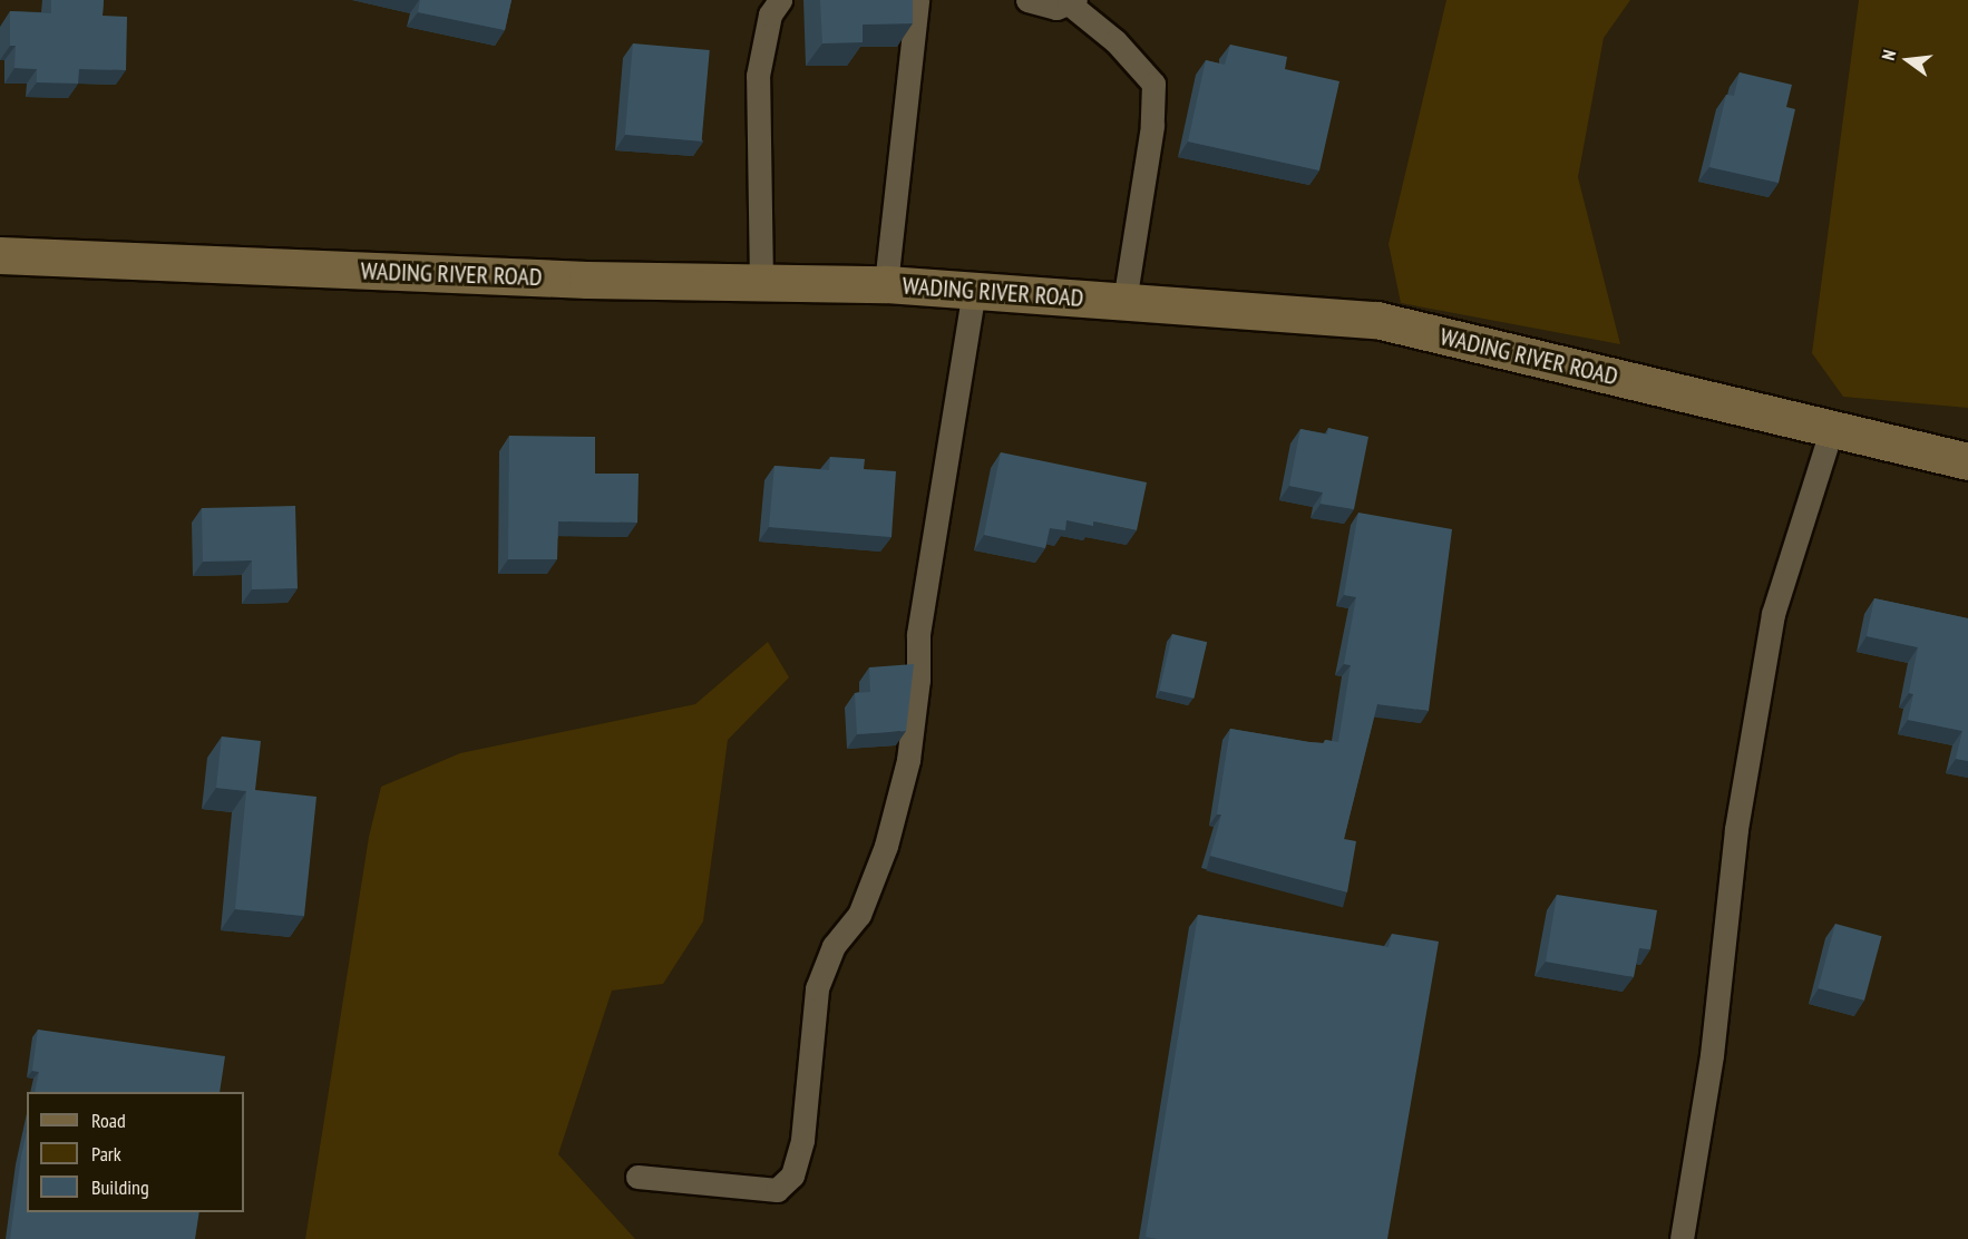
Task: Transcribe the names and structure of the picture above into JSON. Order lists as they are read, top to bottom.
{
  "streets": {
    "main road": ["WADING RIVER ROAD"]
  },
  "legend": ["Road", "Park", "Building"],
  "north": "left"
}
